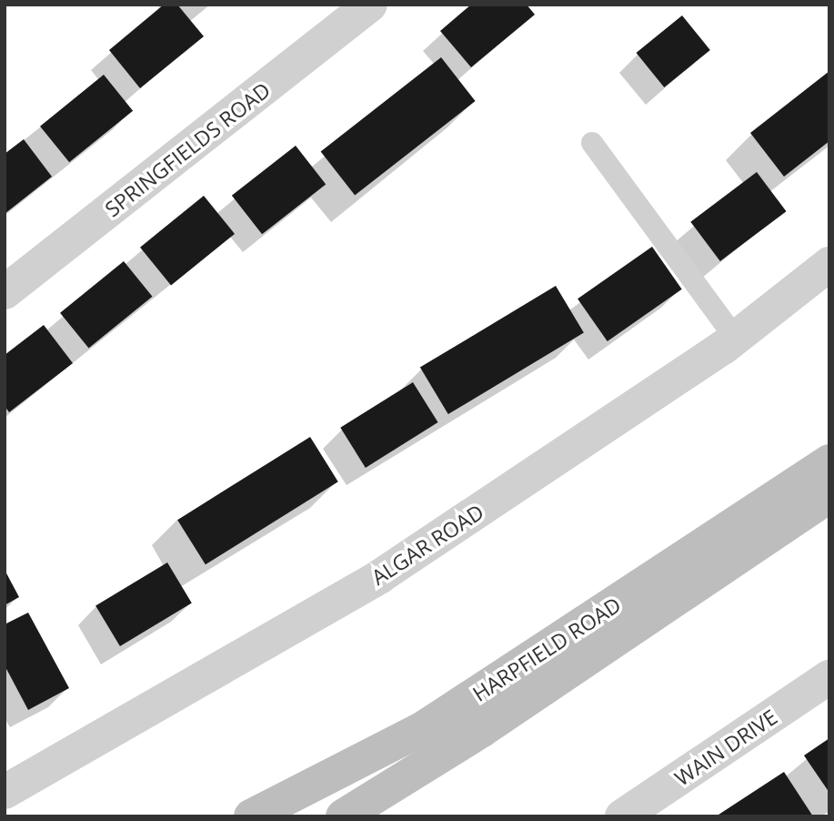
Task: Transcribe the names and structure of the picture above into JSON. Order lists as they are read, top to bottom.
{
  "streets": {
    "street": [
      "SPRINGFIELDS ROAD",
      "ALGAR ROAD",
      "HARPFIELD ROAD",
      "WAIN DRIVE"
    ]
  }
}
